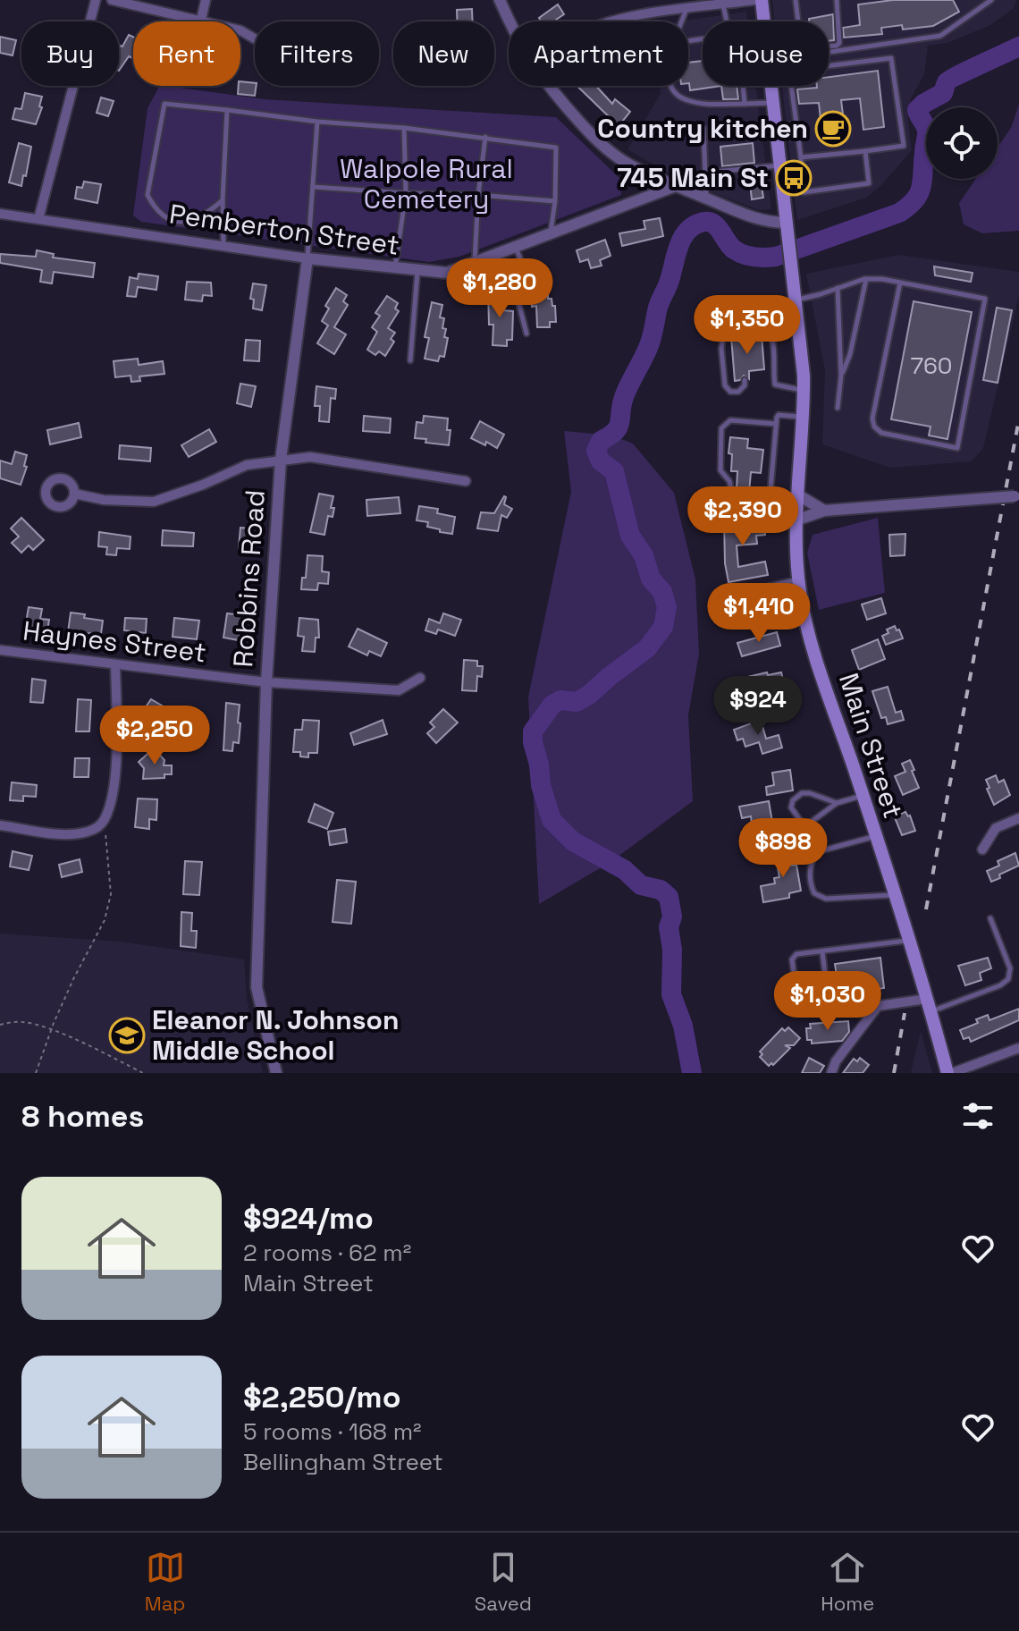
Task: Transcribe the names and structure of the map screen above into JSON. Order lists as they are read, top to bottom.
{
  "streets": {
    "main road": ["Main Street"],
    "street": ["Pemberton Street", "Robbins Road", "Haynes Street"]
  },
  "crossings": [
    ["Pemberton Street", "Robbins Road"],
    ["Robbins Road", "Haynes Street"]
  ],
  "parks": ["Walpole Rural Cemetery"],
  "places": {
    "cafe": ["Country kitchen"],
    "bus stop": ["745 Main St"],
    "school or university": ["Eleanor N. Johnson Middle School"]
  },
  "house_numbers": ["760"],
  "page": {
    "chip": [
      "Buy",
      "Rent",
      "Filters",
      "New",
      "Apartment",
      "House"
    ],
    "price": [
      "$1,280",
      "$1,350",
      "$2,390",
      "$1,410",
      "$924",
      "$2,250",
      "$898",
      "$1,030"
    ],
    "heading": "8 homes",
    "list": [
      {
        "name": "$924/mo",
        "note": "2 rooms · 62 m² · Main Street"
      },
      {
        "name": "$2,250/mo",
        "note": "5 rooms · 168 m² · Bellingham Street"
      }
    ],
    "tabs": ["Map", "Saved", "Home"]
  }
}
